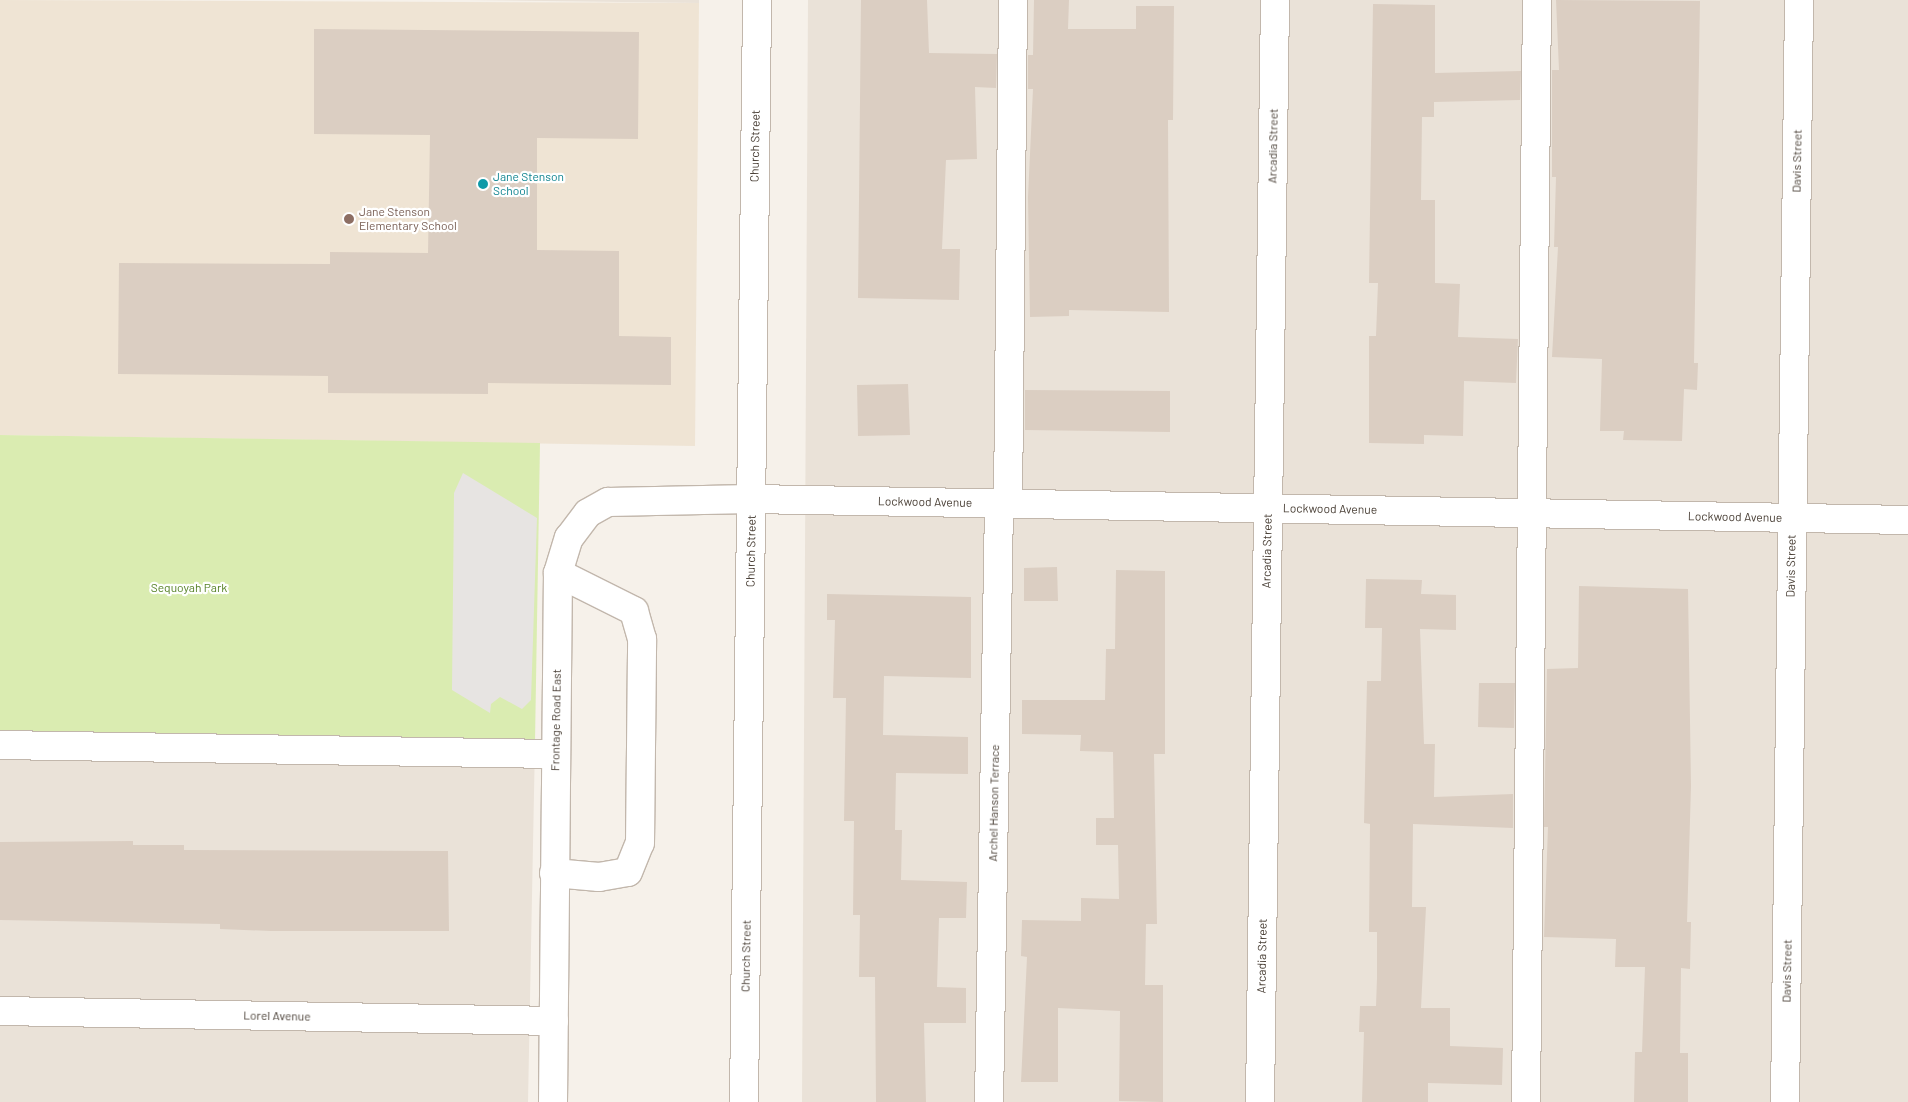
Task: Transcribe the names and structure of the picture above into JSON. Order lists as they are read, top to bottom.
{
  "streets": {
    "street": [
      "Church Street",
      "Arcadia Street",
      "Davis Street",
      "Lockwood Avenue",
      "Frontage Road East",
      "Archel Hanson Terrace",
      "Lorel Avenue"
    ]
  },
  "crossings": [
    ["Church Street", "Lockwood Avenue"],
    ["Church Street", "Frontage Road East"],
    ["Arcadia Street", "Lockwood Avenue"],
    ["Davis Street", "Lockwood Avenue"],
    ["Lockwood Avenue", "Frontage Road East"],
    ["Lockwood Avenue", "Archel Hanson Terrace"],
    ["Frontage Road East", "Lorel Avenue"]
  ],
  "parks": ["Sequoyah Park"],
  "places": ["Jane Stenson School", "Jane Stenson Elementary School"]
}
